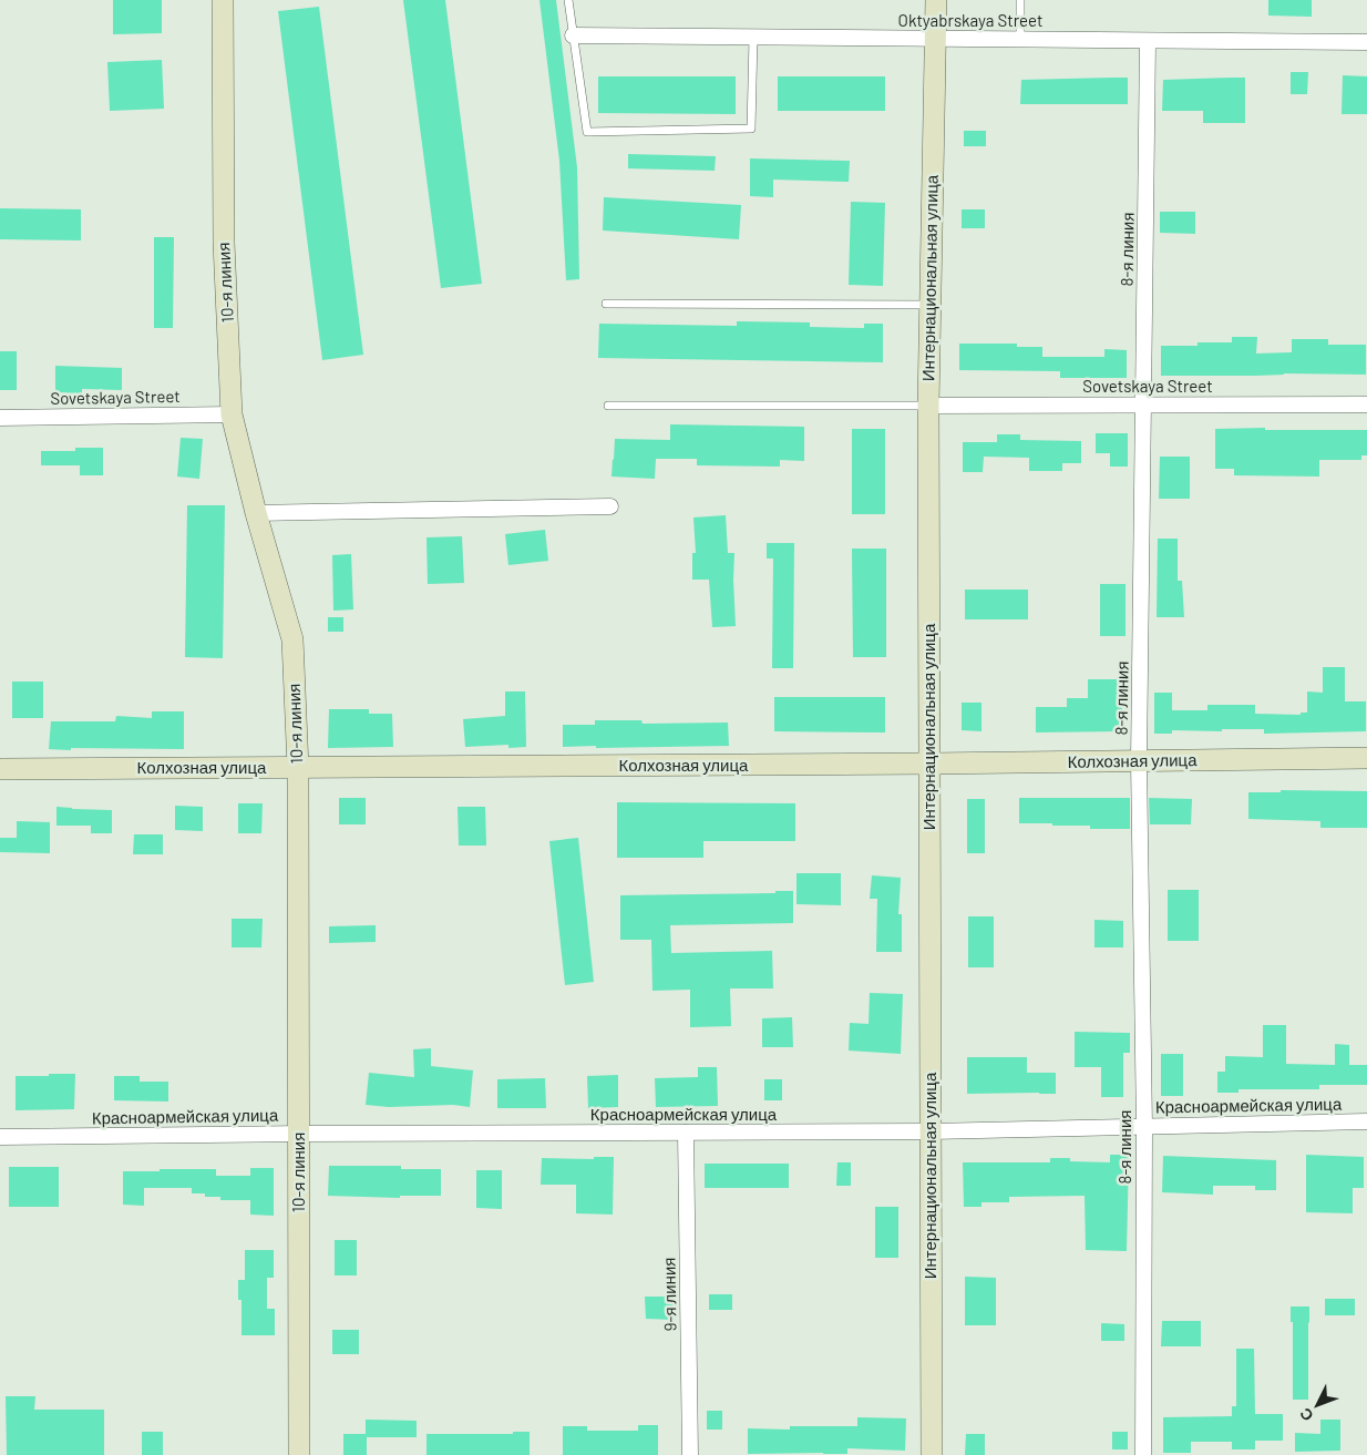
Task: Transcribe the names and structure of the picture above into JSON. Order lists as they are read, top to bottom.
{
  "streets": {
    "street": [
      "Oktyabrskaya Street",
      "8-я линия",
      "Интернациональная улица",
      "10-я линия",
      "Sovetskaya Street",
      "Колхозная улица",
      "Красноармейская улица",
      "9-я линия"
    ]
  },
  "crossings": [
    ["Oktyabrskaya Street", "8-я линия"],
    ["Oktyabrskaya Street", "Интернациональная улица"],
    ["8-я линия", "Sovetskaya Street"],
    ["8-я линия", "Колхозная улица"],
    ["8-я линия", "Красноармейская улица"],
    ["Интернациональная улица", "Sovetskaya Street"],
    ["Интернациональная улица", "Колхозная улица"],
    ["Интернациональная улица", "Красноармейская улица"],
    ["10-я линия", "Sovetskaya Street"],
    ["10-я линия", "Колхозная улица"],
    ["10-я линия", "Красноармейская улица"],
    ["Красноармейская улица", "9-я линия"]
  ],
  "north": "bottom left"
}
